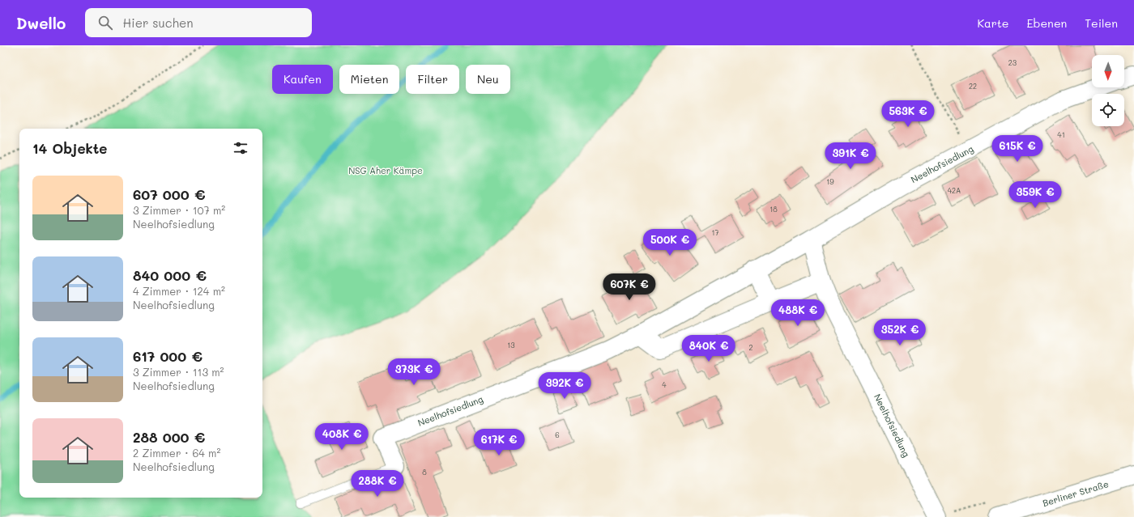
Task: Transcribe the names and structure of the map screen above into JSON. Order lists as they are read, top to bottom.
{
  "streets": {
    "street": ["Neelhofsiedlung", "Berliner Straße"]
  },
  "parks": ["NSG Aher Kämpe"],
  "house_numbers": [
    "23",
    "22",
    "41",
    "19",
    "42A",
    "18",
    "17",
    "13",
    "2",
    "4",
    "6",
    "8"
  ],
  "north": "bottom",
  "page": {
    "header": "Dwello",
    "search": "Hier suchen",
    "nav": ["Karte", "Ebenen", "Teilen"],
    "chip": [
      "Kaufen",
      "Mieten",
      "Filter",
      "Neu"
    ],
    "price": [
      "563K €",
      "615K €",
      "391K €",
      "359K €",
      "500K €",
      "607K €",
      "488K €",
      "352K €",
      "840K €",
      "373K €",
      "392K €",
      "408K €",
      "617K €",
      "288K €"
    ],
    "heading": "14 Objekte",
    "list": [
      {
        "name": "607 000 €",
        "note": "3 Zimmer · 107 m² · Neelhofsiedlung"
      },
      {
        "name": "840 000 €",
        "note": "4 Zimmer · 124 m² · Neelhofsiedlung"
      },
      {
        "name": "617 000 €",
        "note": "3 Zimmer · 113 m² · Neelhofsiedlung"
      },
      {
        "name": "288 000 €",
        "note": "2 Zimmer · 64 m² · Neelhofsiedlung"
      }
    ]
  }
}
